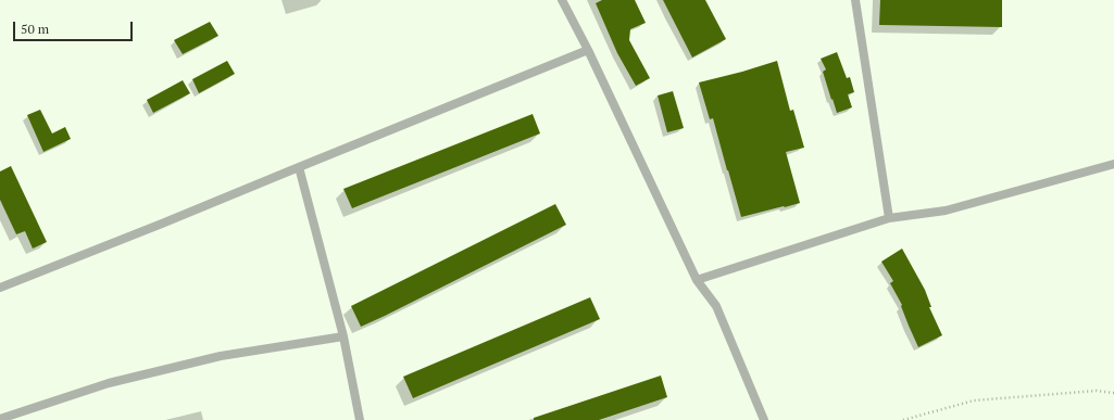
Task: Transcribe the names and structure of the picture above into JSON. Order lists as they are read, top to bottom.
{
  "scale_bar": "50 m"
}
